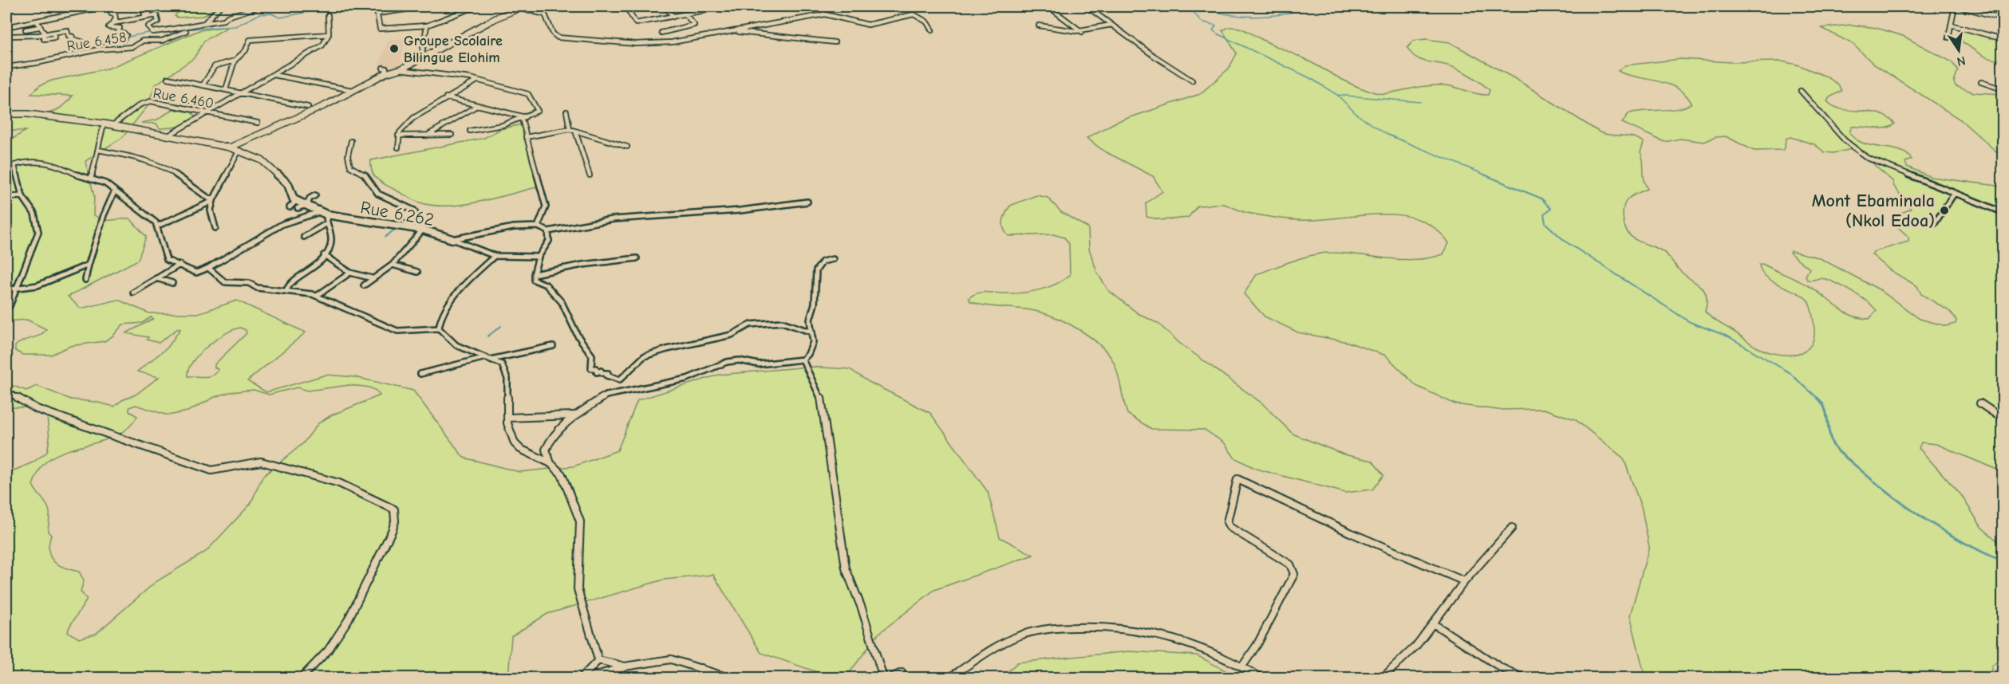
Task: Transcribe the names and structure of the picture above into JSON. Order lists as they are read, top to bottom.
{
  "streets": {
    "street": ["Rue 6.458", "Rue 6.460", "Rue 6.262"]
  },
  "places": ["Groupe Scolaire Bilingue Elohim", "Mont Ebaminala (Nkol Edoa)"],
  "north": "bottom"
}
